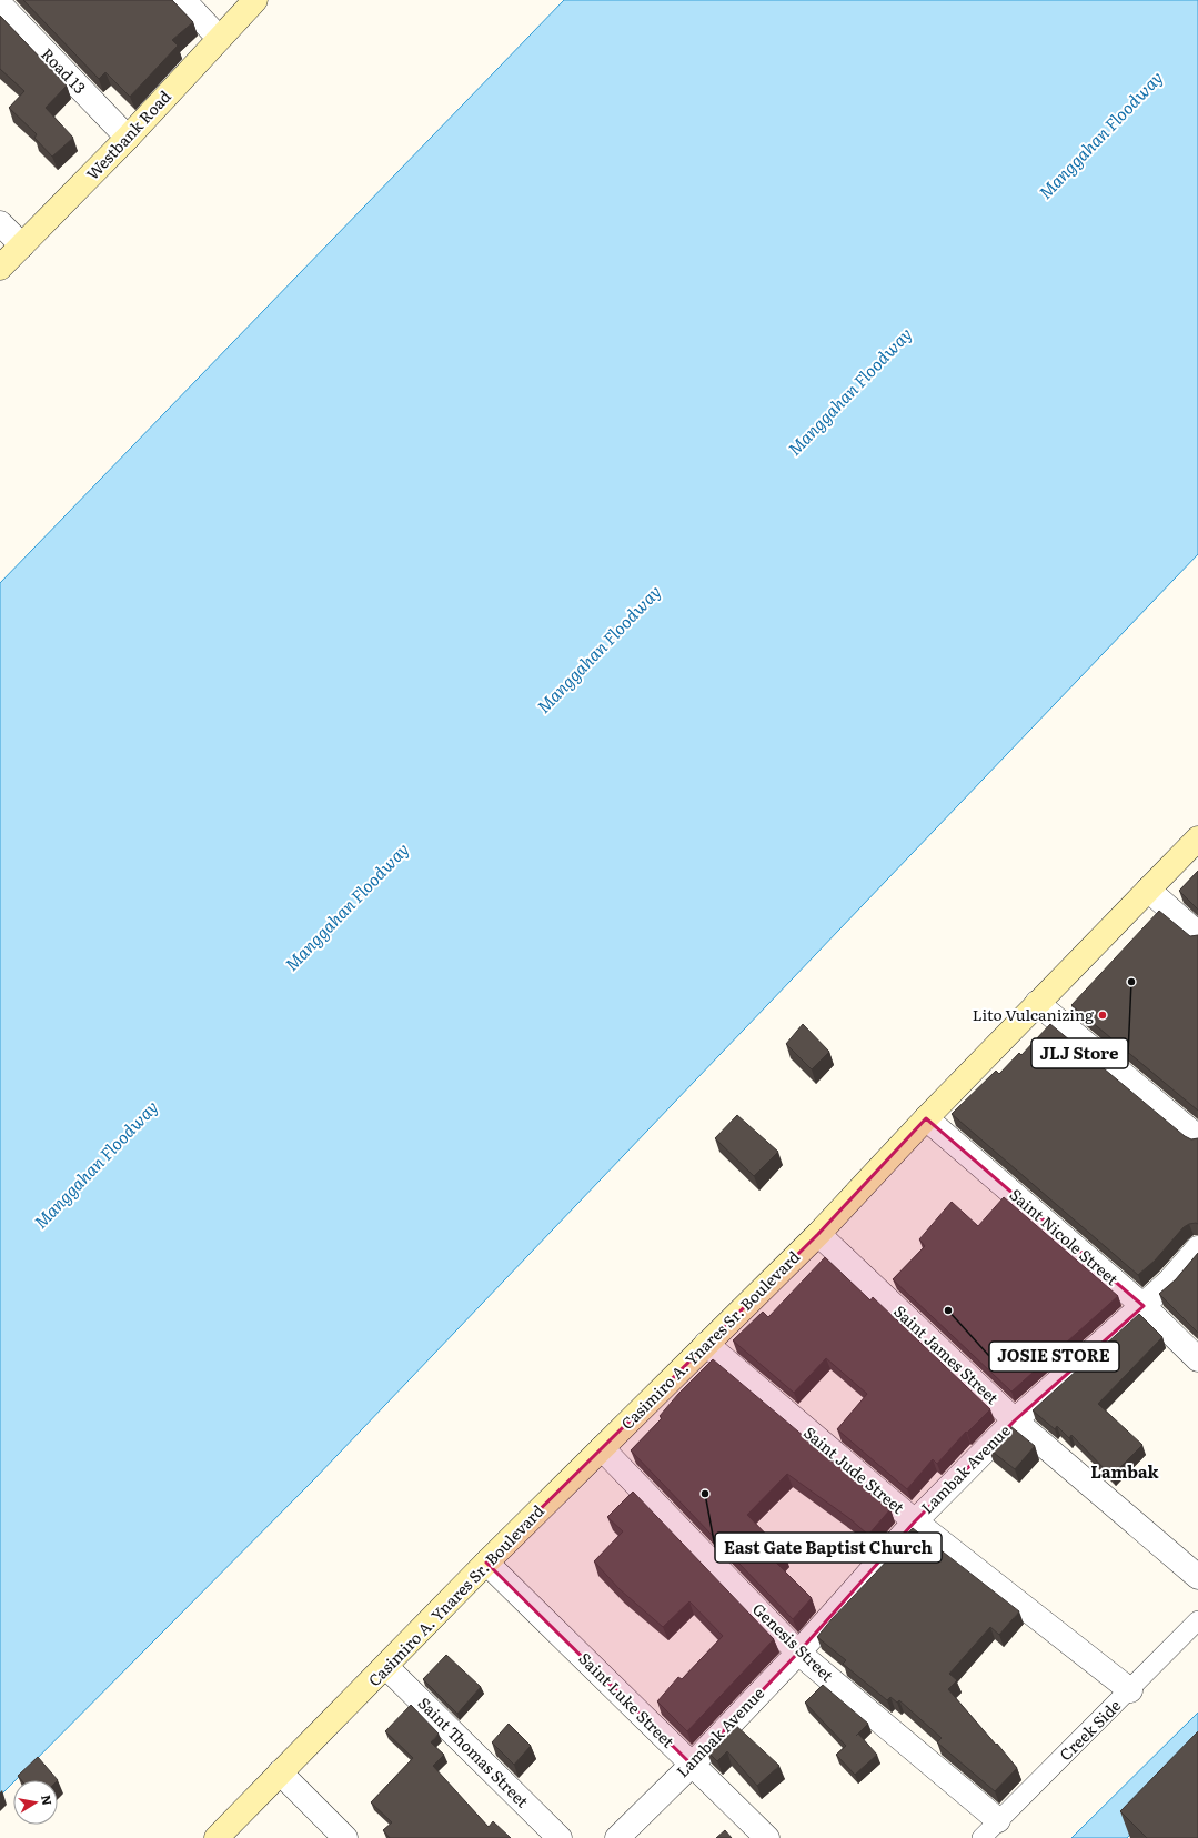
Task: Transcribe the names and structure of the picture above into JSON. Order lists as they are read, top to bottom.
{
  "streets": {
    "main road": ["Westbank Road", "Casimiro A. Ynares Sr. Boulevard"],
    "street": [
      "Road 13",
      "Saint Nicole Street",
      "Saint James Street",
      "Lambak Avenue",
      "Saint Jude Street",
      "Genesis Street",
      "Saint Luke Street",
      "Saint Thomas Street"
    ],
    "lane": ["Creek Side"]
  },
  "crossings": [
    ["Road 13", "Westbank Road"],
    ["Saint Nicole Street", "Casimiro A. Ynares Sr. Boulevard"],
    ["Saint Nicole Street", "Lambak Avenue"],
    ["Casimiro A. Ynares Sr. Boulevard", "Saint James Street"],
    ["Casimiro A. Ynares Sr. Boulevard", "Saint Jude Street"],
    ["Casimiro A. Ynares Sr. Boulevard", "Genesis Street"],
    ["Casimiro A. Ynares Sr. Boulevard", "Saint Luke Street"],
    ["Casimiro A. Ynares Sr. Boulevard", "Saint Thomas Street"],
    ["Saint James Street", "Lambak Avenue"],
    ["Lambak Avenue", "Saint Jude Street"],
    ["Lambak Avenue", "Genesis Street"],
    ["Lambak Avenue", "Saint Luke Street"],
    ["Saint Jude Street", "Creek Side"],
    ["Genesis Street", "Creek Side"]
  ],
  "districts": ["Lambak"],
  "water": ["Manggahan Floodway"],
  "places": [
    "JLJ Store",
    "Lito Vulcanizing",
    "JOSIE STORE",
    "East Gate Baptist Church"
  ],
  "north": "right"
}
